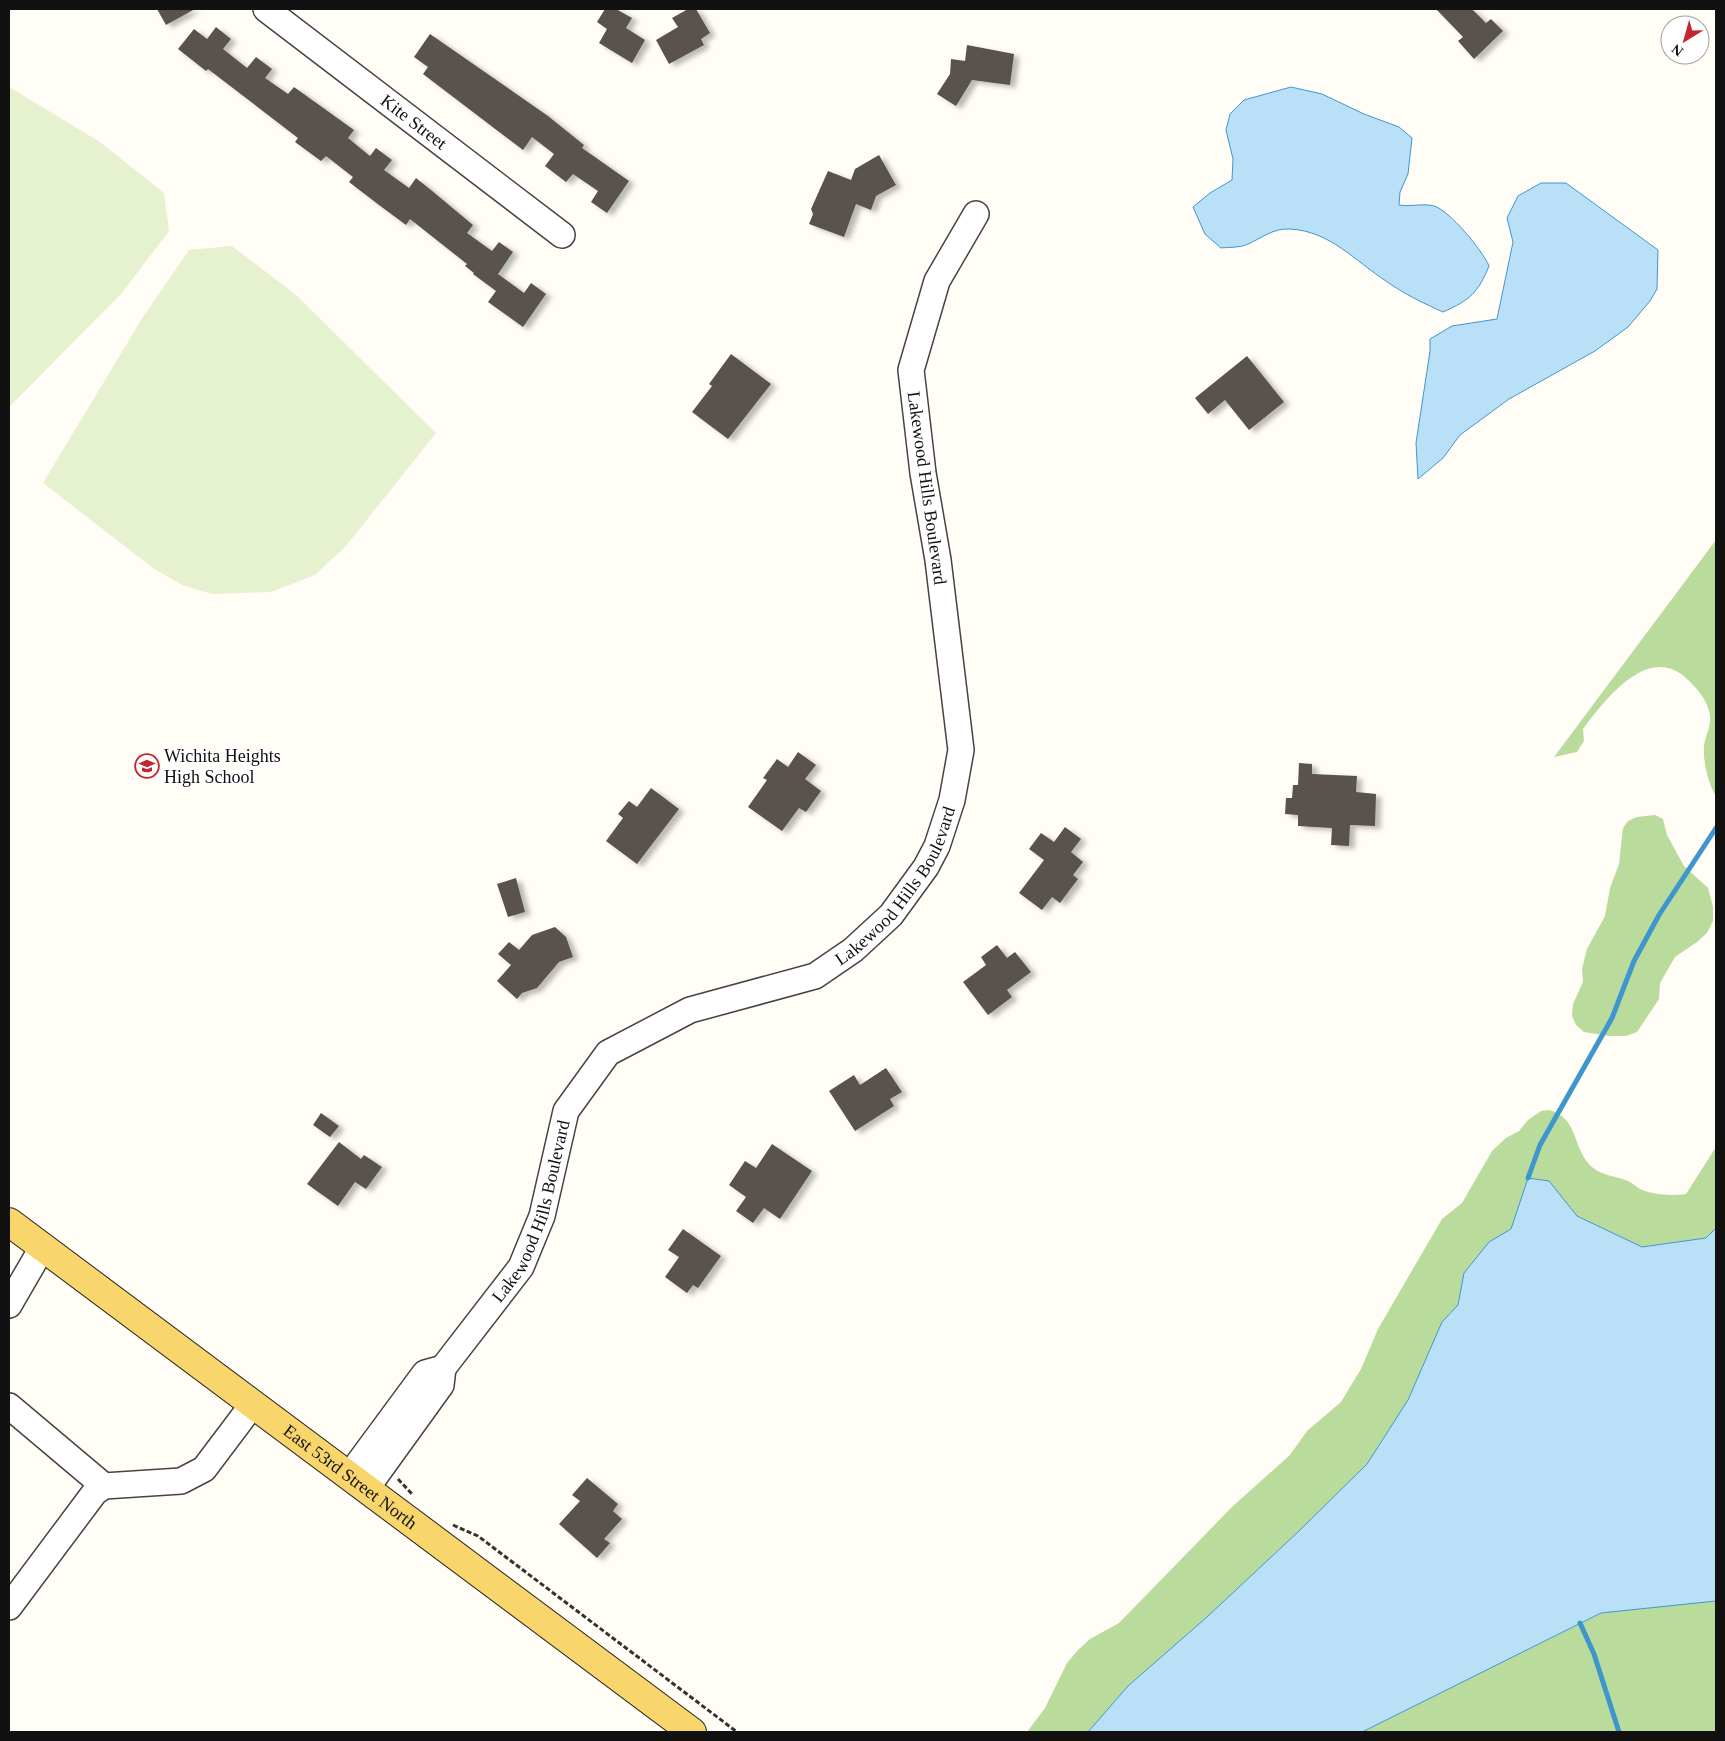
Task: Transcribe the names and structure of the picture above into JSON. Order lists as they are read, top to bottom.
{
  "streets": {
    "main road": ["East 53rd Street North"],
    "street": ["Kite Street", "Lakewood Hills Boulevard"]
  },
  "crossings": [
    ["Lakewood Hills Boulevard", "East 53rd Street North"]
  ],
  "places": {
    "school or university": ["Wichita Heights High School"]
  },
  "north": "bottom left"
}
